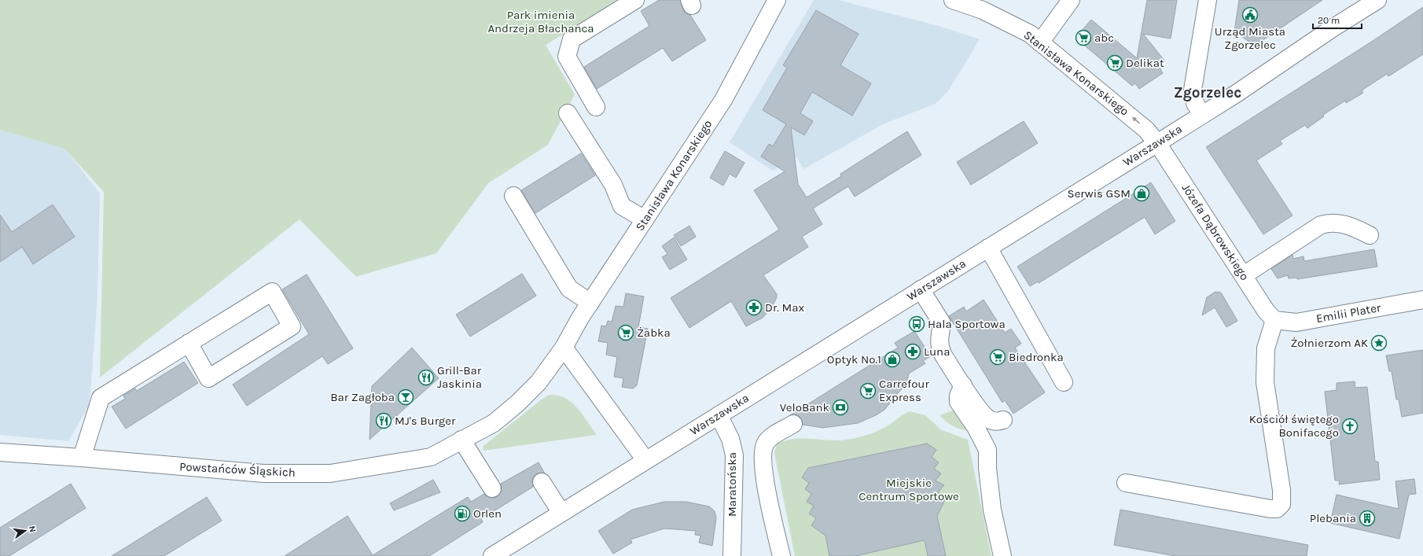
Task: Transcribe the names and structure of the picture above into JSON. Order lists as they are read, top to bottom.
{
  "streets": {
    "street": [
      "Stanisława Konarskiego",
      "Warszawska",
      "Józefa Dąbrowskiego",
      "Emilii Plater",
      "Powstańców Śląskich",
      "Maratońska"
    ]
  },
  "crossings": [
    ["Stanisława Konarskiego", "Warszawska"],
    ["Stanisława Konarskiego", "Józefa Dąbrowskiego"],
    ["Stanisława Konarskiego", "Powstańców Śląskich"],
    ["Warszawska", "Józefa Dąbrowskiego"],
    ["Warszawska", "Maratońska"],
    ["Józefa Dąbrowskiego", "Emilii Plater"]
  ],
  "districts": ["Zgorzelec"],
  "parks": ["Park imienia Andrzeja Błachanca", "Miejskie Centrum Sportowe"],
  "places": {
    "public building": ["Urząd Miasta Zgorzelec"],
    "supermarket": [
      "abc",
      "Delikat",
      "Żabka",
      "Biedronka",
      "Carrefour Express"
    ],
    "shop": ["Serwis GSM", "Optyk No.1"],
    "pharmacy": ["Dr. Max", "Luna"],
    "bus stop": ["Hala Sportowa"],
    "place": ["Żołnierzom AK"],
    "restaurant": ["Grill-Bar Jaskinia", "MJ's Burger"],
    "bar": ["Bar Zagłoba"],
    "bank": ["VeloBank"],
    "church": ["Kościół świętego Bonifacego"],
    "fuel station": ["Orlen"],
    "building": ["Plebania"]
  },
  "scale_bar": "20 m",
  "north": "right"
}
